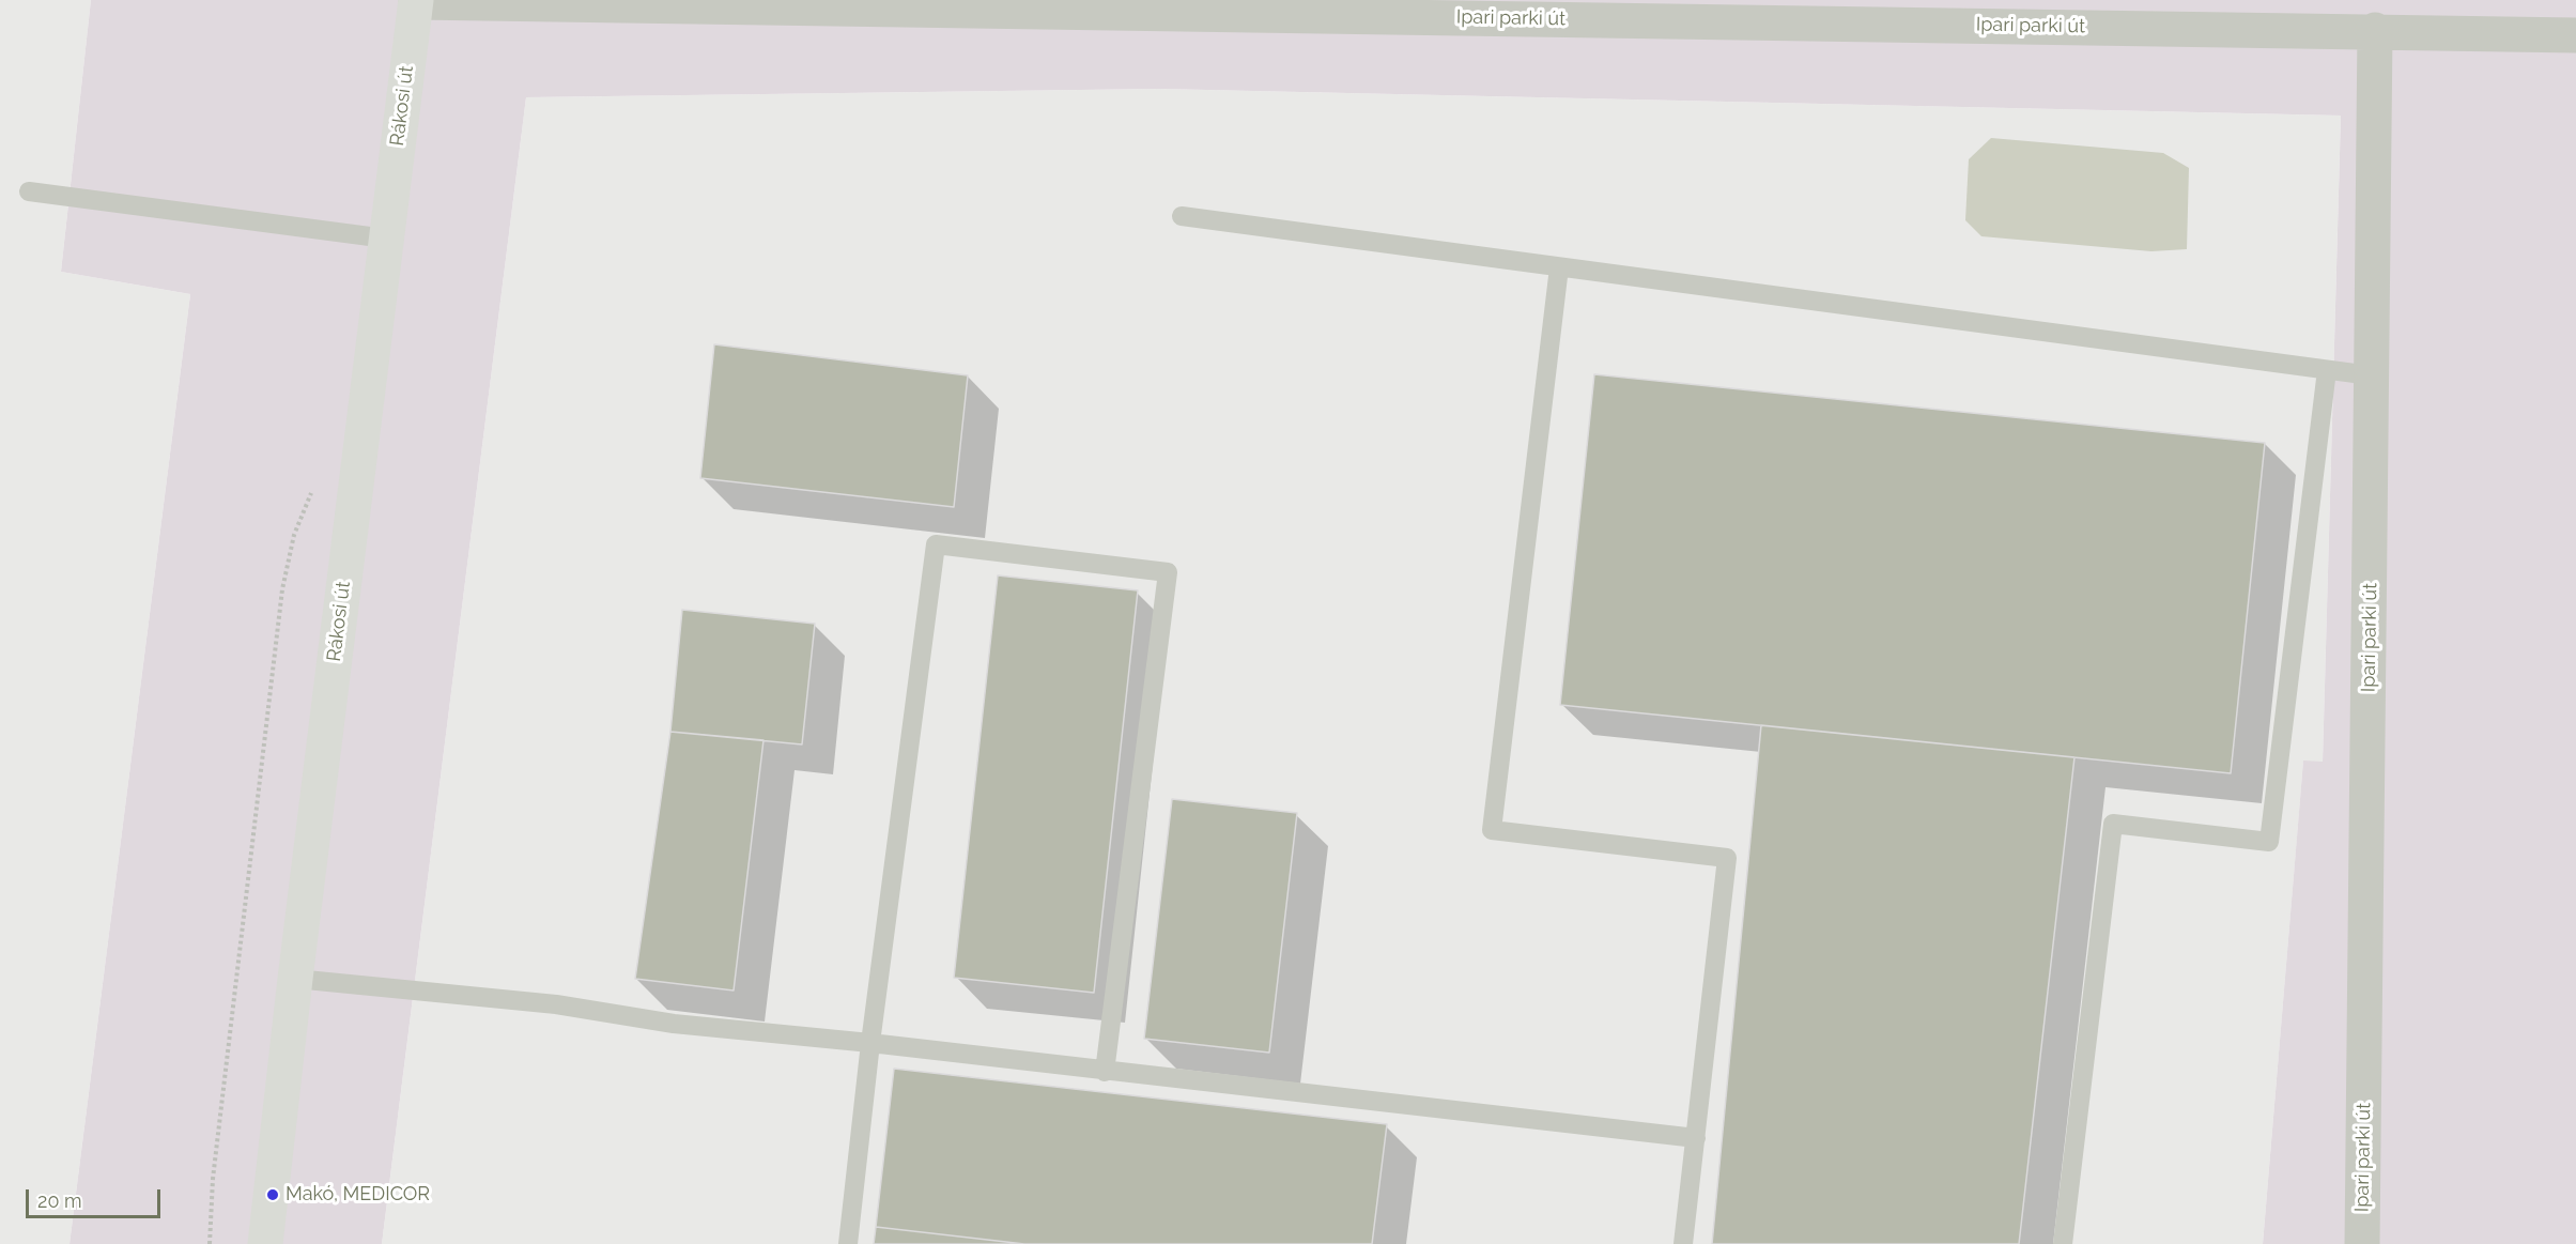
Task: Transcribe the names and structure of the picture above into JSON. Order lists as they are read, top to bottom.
{
  "streets": {
    "main road": ["Rákosi út"],
    "street": ["Ipari parki út"]
  },
  "crossings": [
    ["Ipari parki út", "Rákosi út"]
  ],
  "places": ["Makó, MEDICOR"],
  "scale_bar": "20 m"
}
